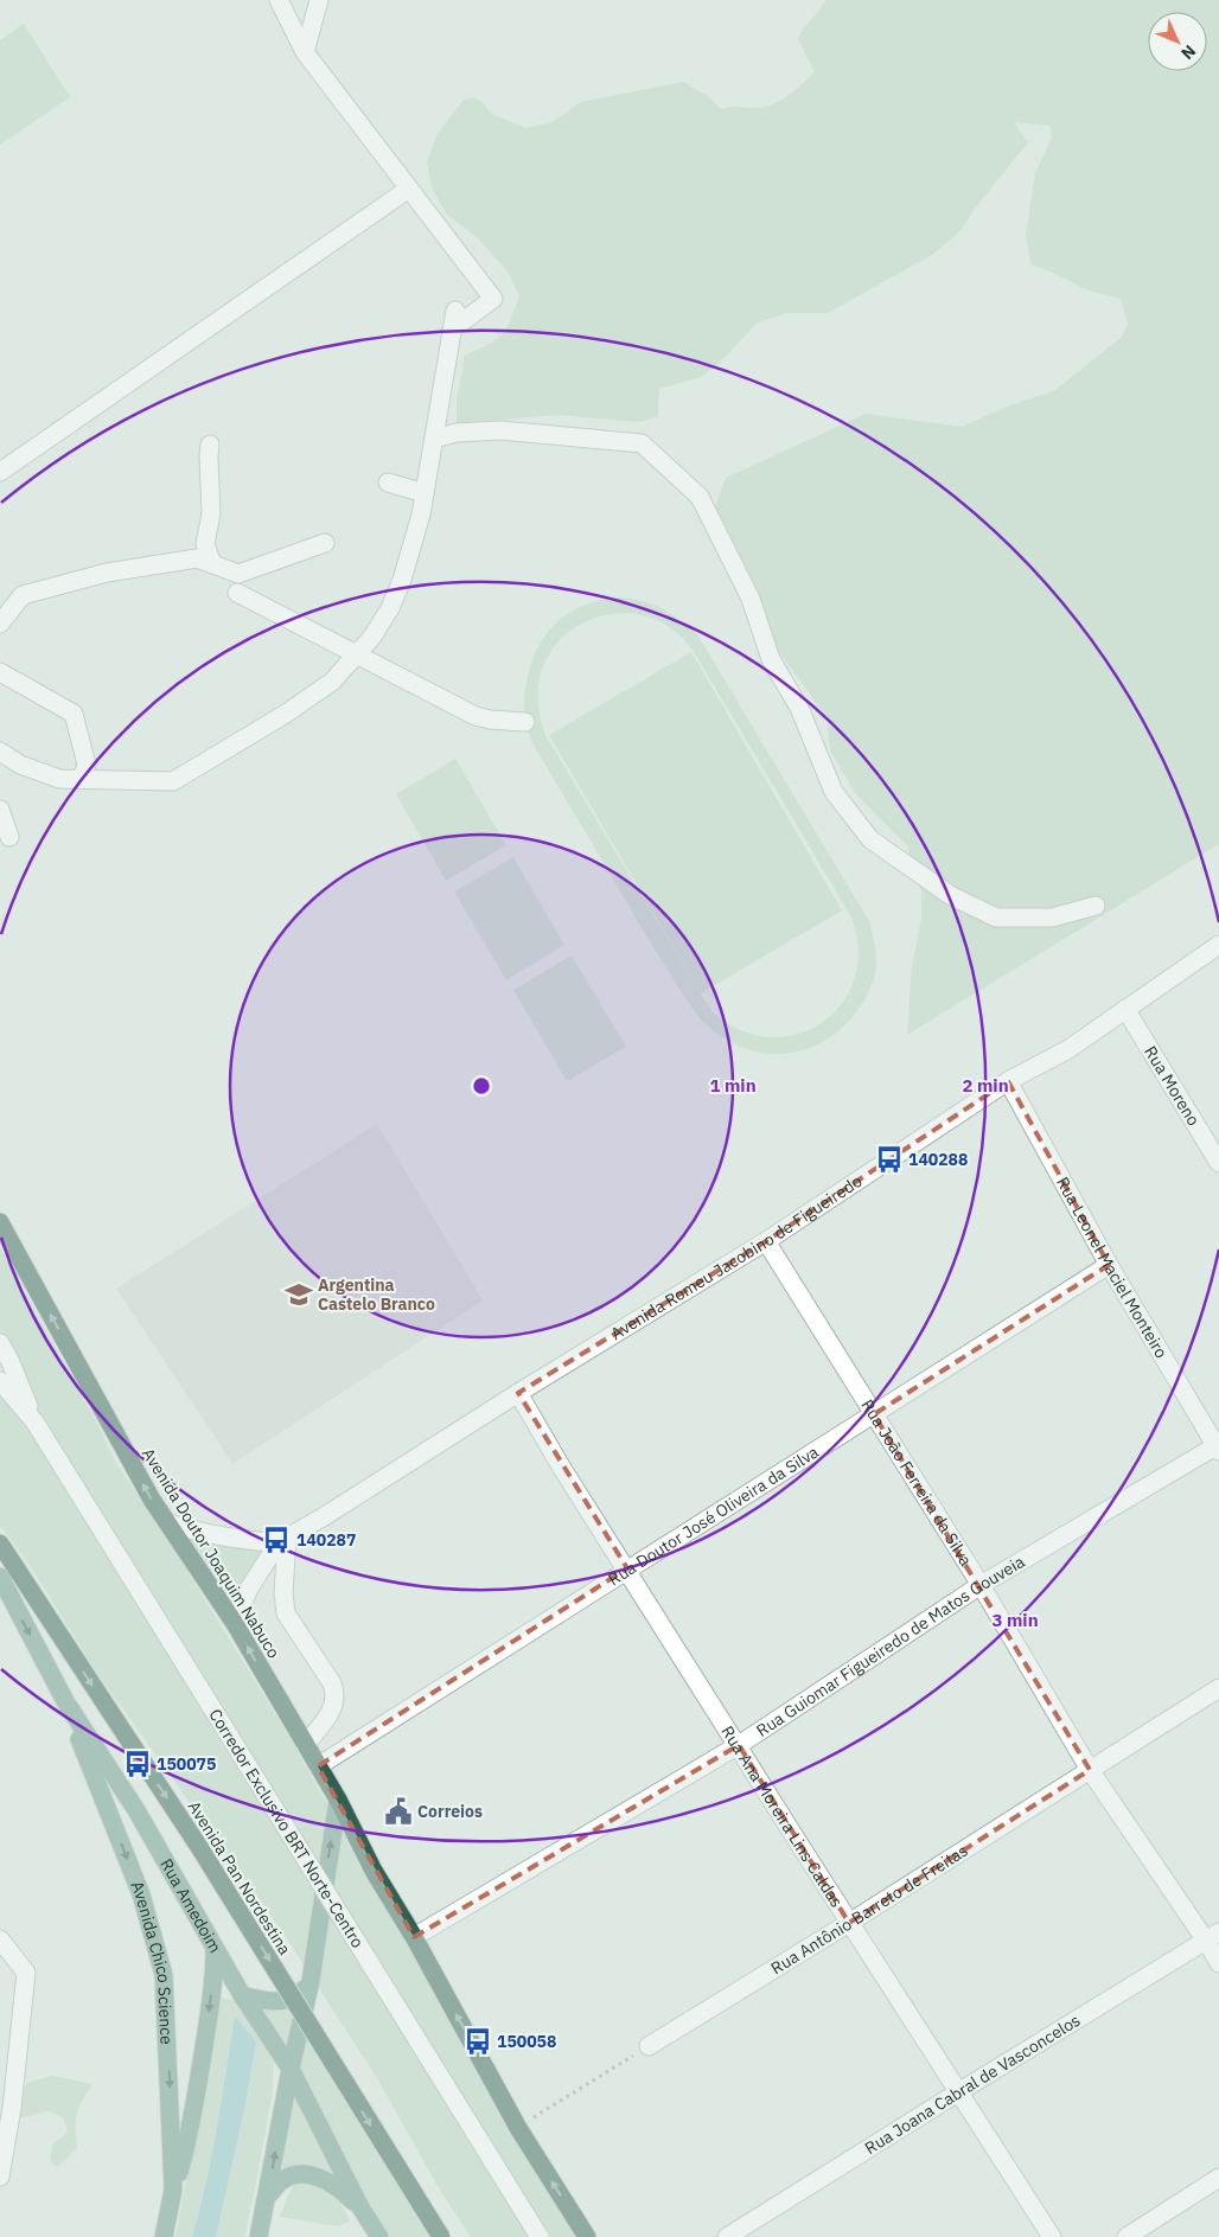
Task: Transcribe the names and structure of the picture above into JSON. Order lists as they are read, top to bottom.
{
  "streets": {
    "highway": ["Avenida Doutor Joaquim Nabuco", "Avenida Pan Nordestina"],
    "main road": ["Rua Amedoim", "Avenida Chico Science"],
    "street": [
      "Rua Moreno",
      "Avenida Romeu Jacobino de Figueiredo",
      "Rua Leonel Maciel Monteiro",
      "Rua João Ferreira da Silva",
      "Rua Doutor José Oliveira da Silva",
      "Rua Guiomar Figueiredo de Matos Gouveia",
      "Rua Ana Moreira Lins Caldas",
      "Corredor Exclusivo BRT Norte-Centro",
      "Rua Antônio Barreto de Freitas",
      "Rua Joana Cabral de Vasconcelos"
    ]
  },
  "crossings": [
    ["Rua Moreno", "Avenida Romeu Jacobino de Figueiredo"],
    ["Avenida Romeu Jacobino de Figueiredo", "Rua Leonel Maciel Monteiro"],
    ["Avenida Romeu Jacobino de Figueiredo", "Rua João Ferreira da Silva"],
    ["Avenida Romeu Jacobino de Figueiredo", "Avenida Doutor Joaquim Nabuco"],
    ["Avenida Romeu Jacobino de Figueiredo", "Rua Ana Moreira Lins Caldas"],
    ["Rua Leonel Maciel Monteiro", "Rua Doutor José Oliveira da Silva"],
    ["Rua Leonel Maciel Monteiro", "Rua Guiomar Figueiredo de Matos Gouveia"],
    ["Rua João Ferreira da Silva", "Rua Doutor José Oliveira da Silva"],
    ["Rua João Ferreira da Silva", "Rua Guiomar Figueiredo de Matos Gouveia"],
    ["Rua João Ferreira da Silva", "Rua Antônio Barreto de Freitas"],
    ["Rua João Ferreira da Silva", "Rua Joana Cabral de Vasconcelos"],
    ["Rua Doutor José Oliveira da Silva", "Avenida Doutor Joaquim Nabuco"],
    ["Rua Doutor José Oliveira da Silva", "Rua Ana Moreira Lins Caldas"],
    ["Avenida Doutor Joaquim Nabuco", "Rua Guiomar Figueiredo de Matos Gouveia"],
    ["Rua Guiomar Figueiredo de Matos Gouveia", "Rua Ana Moreira Lins Caldas"],
    ["Rua Ana Moreira Lins Caldas", "Rua Antônio Barreto de Freitas"],
    ["Rua Ana Moreira Lins Caldas", "Rua Joana Cabral de Vasconcelos"],
    ["Rua Amedoim", "Avenida Chico Science"]
  ],
  "one_way": ["Avenida Doutor Joaquim Nabuco"],
  "places": {
    "bus stop": [
      "140288",
      "140287",
      "150075",
      "150058"
    ],
    "school or university": ["Argentina Castelo Branco"],
    "public building": ["Correios"]
  },
  "north": "bottom right",
  "rings": ["1 min", "2 min", "3 min"]
}
